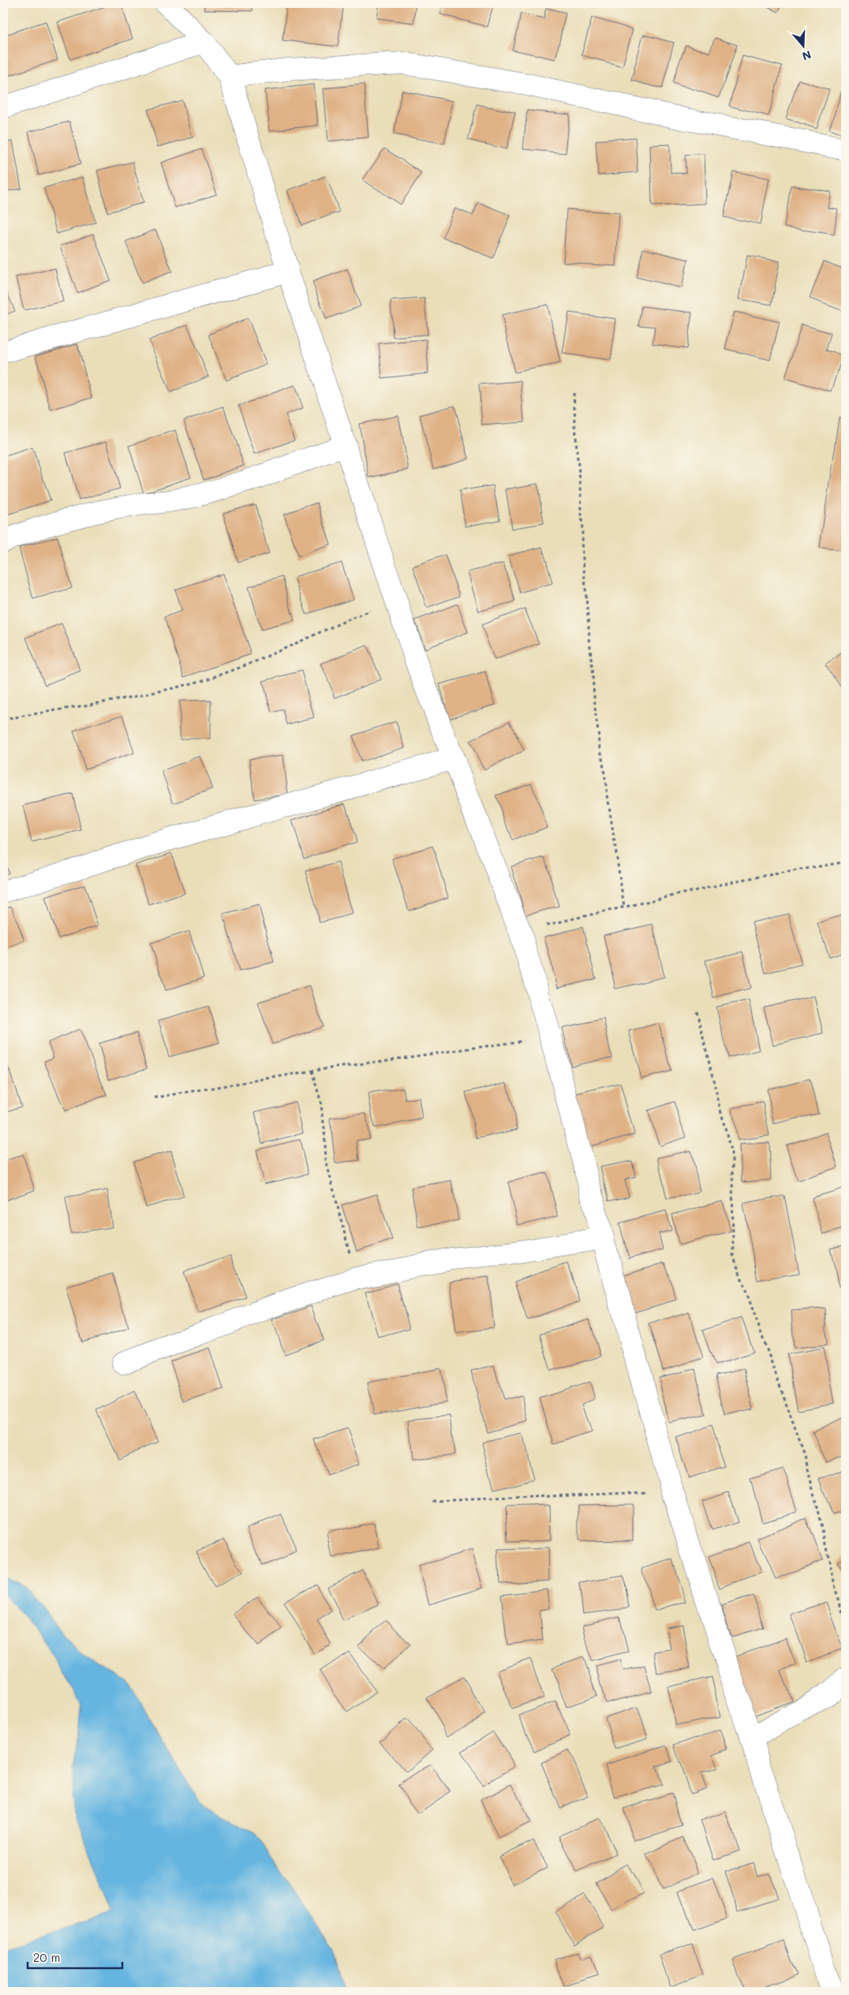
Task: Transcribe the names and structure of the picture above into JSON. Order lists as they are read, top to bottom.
{
  "scale_bar": "20 m",
  "north": "bottom"
}
